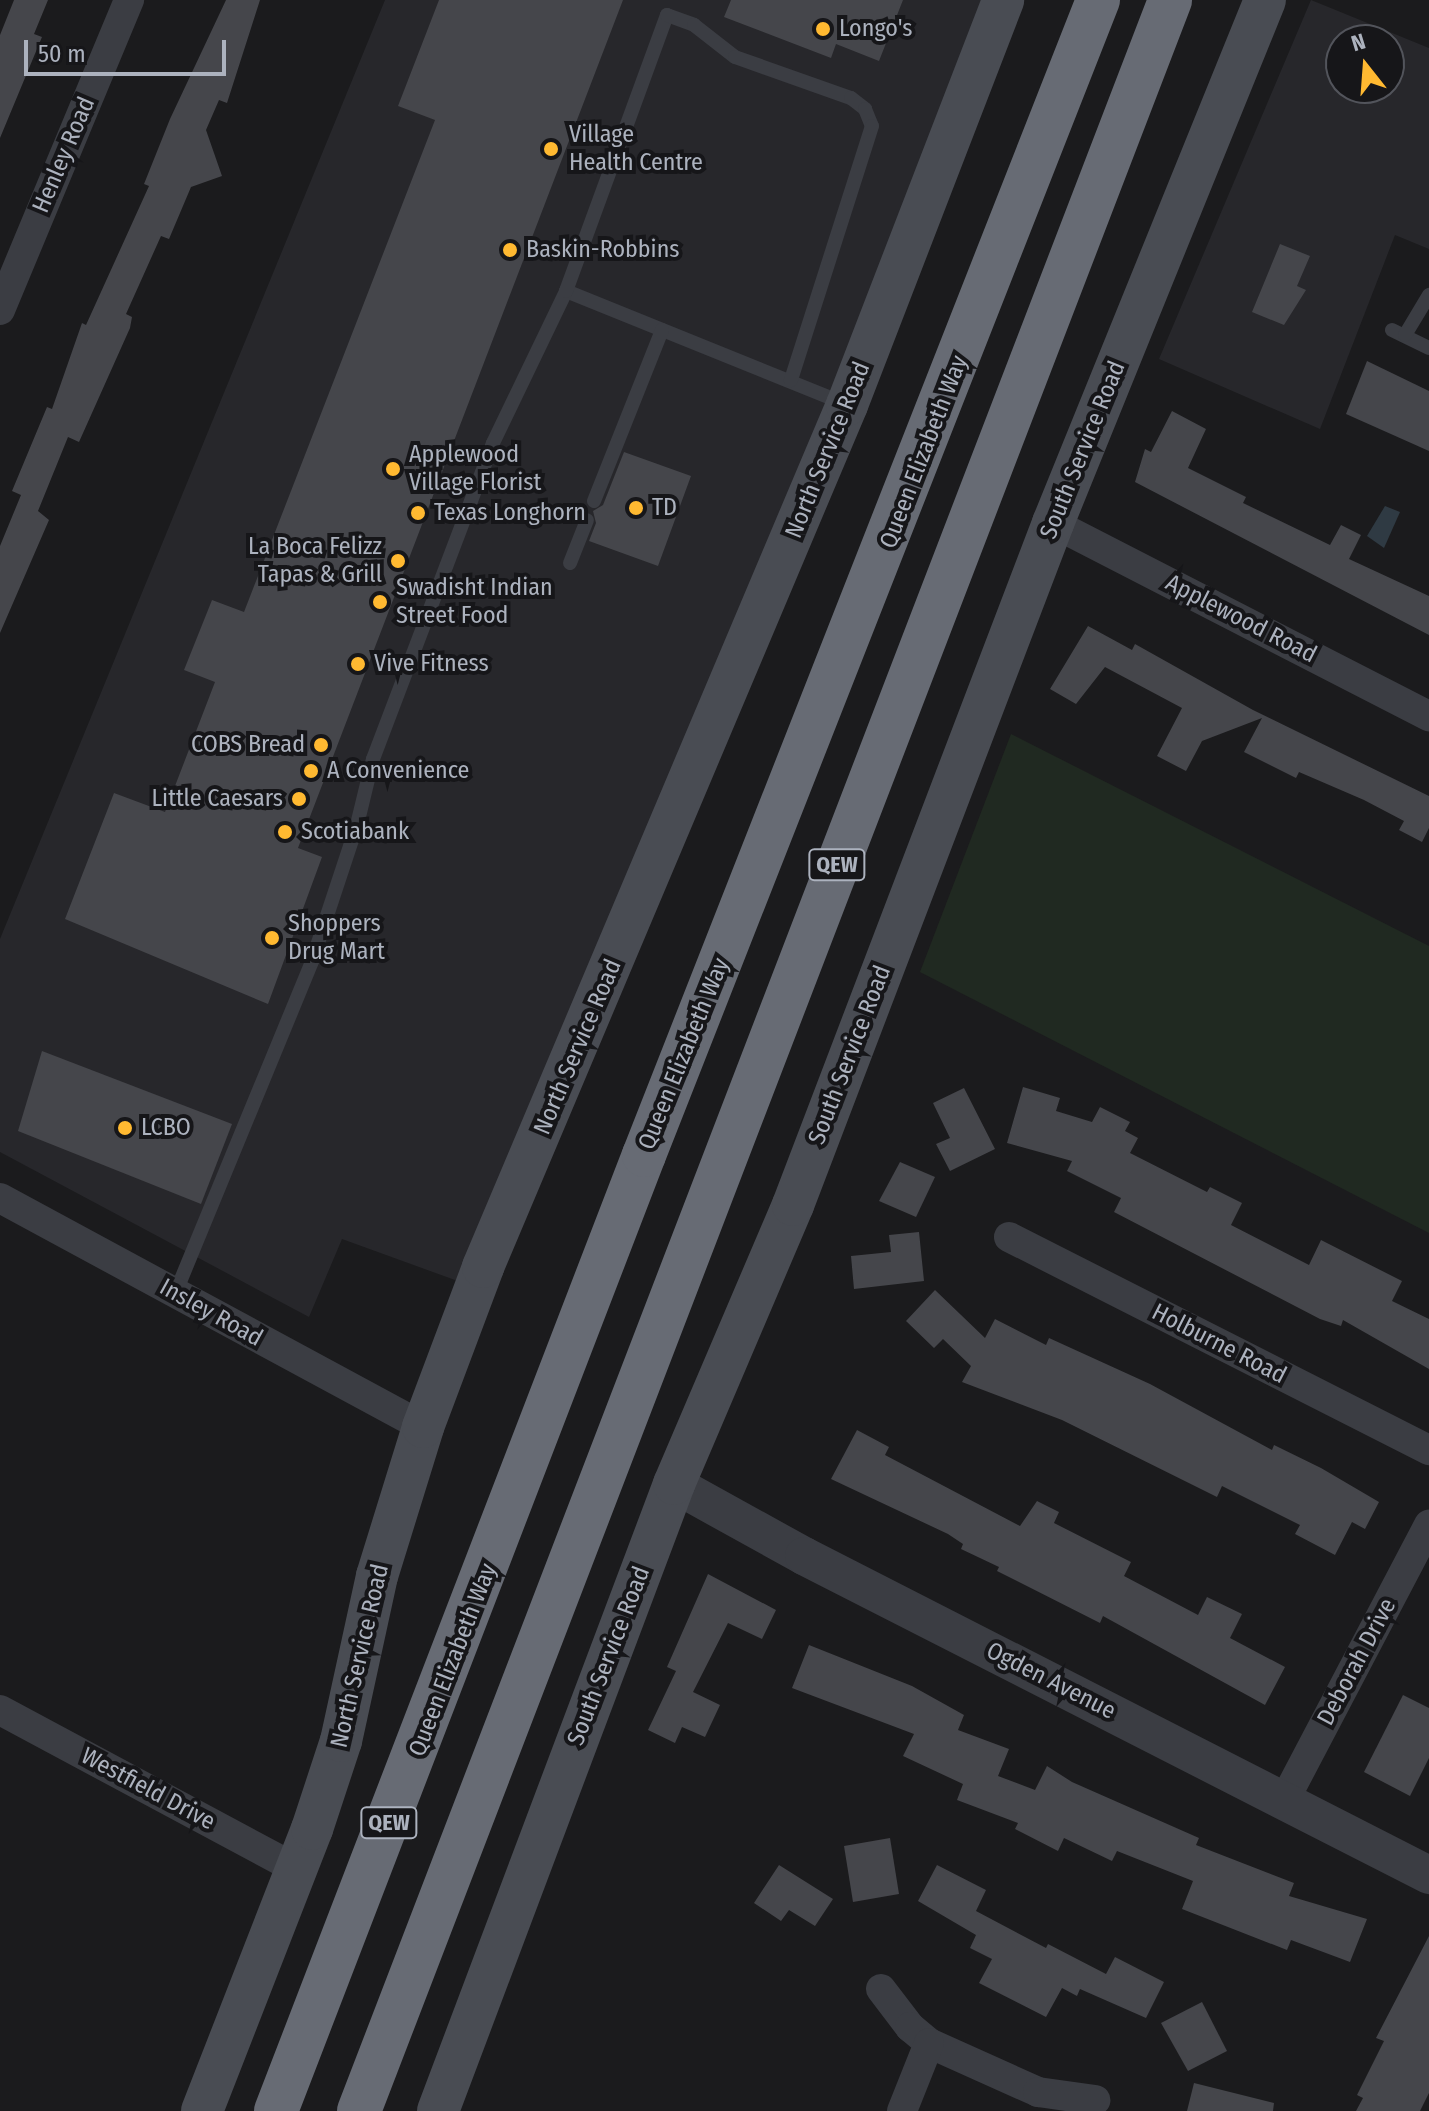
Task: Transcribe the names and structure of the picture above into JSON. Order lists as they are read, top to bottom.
{
  "streets": {
    "highway": ["Queen Elizabeth Way", "QEW"],
    "main road": ["North Service Road", "South Service Road"],
    "street": [
      "Henley Road",
      "Applewood Road",
      "Insley Road",
      "Holburne Road",
      "Deborah Drive",
      "Ogden Avenue",
      "Westfield Drive"
    ]
  },
  "crossings": [
    ["North Service Road", "Insley Road"],
    ["North Service Road", "Westfield Drive"],
    ["South Service Road", "Applewood Road"],
    ["South Service Road", "Ogden Avenue"],
    ["Deborah Drive", "Ogden Avenue"]
  ],
  "places": [
    "Longo's",
    "Village Health Centre",
    "Baskin-Robbins",
    "Applewood Village Florist",
    "TD",
    "Texas Longhorn",
    "La Boca Felizz Tapas & Grill",
    "Swadisht Indian Street Food",
    "Vive Fitness",
    "COBS Bread",
    "A Convenience",
    "Little Caesars",
    "Scotiabank",
    "Shoppers Drug Mart",
    "LCBO"
  ],
  "scale_bar": "50 m",
  "north": "top"
}
